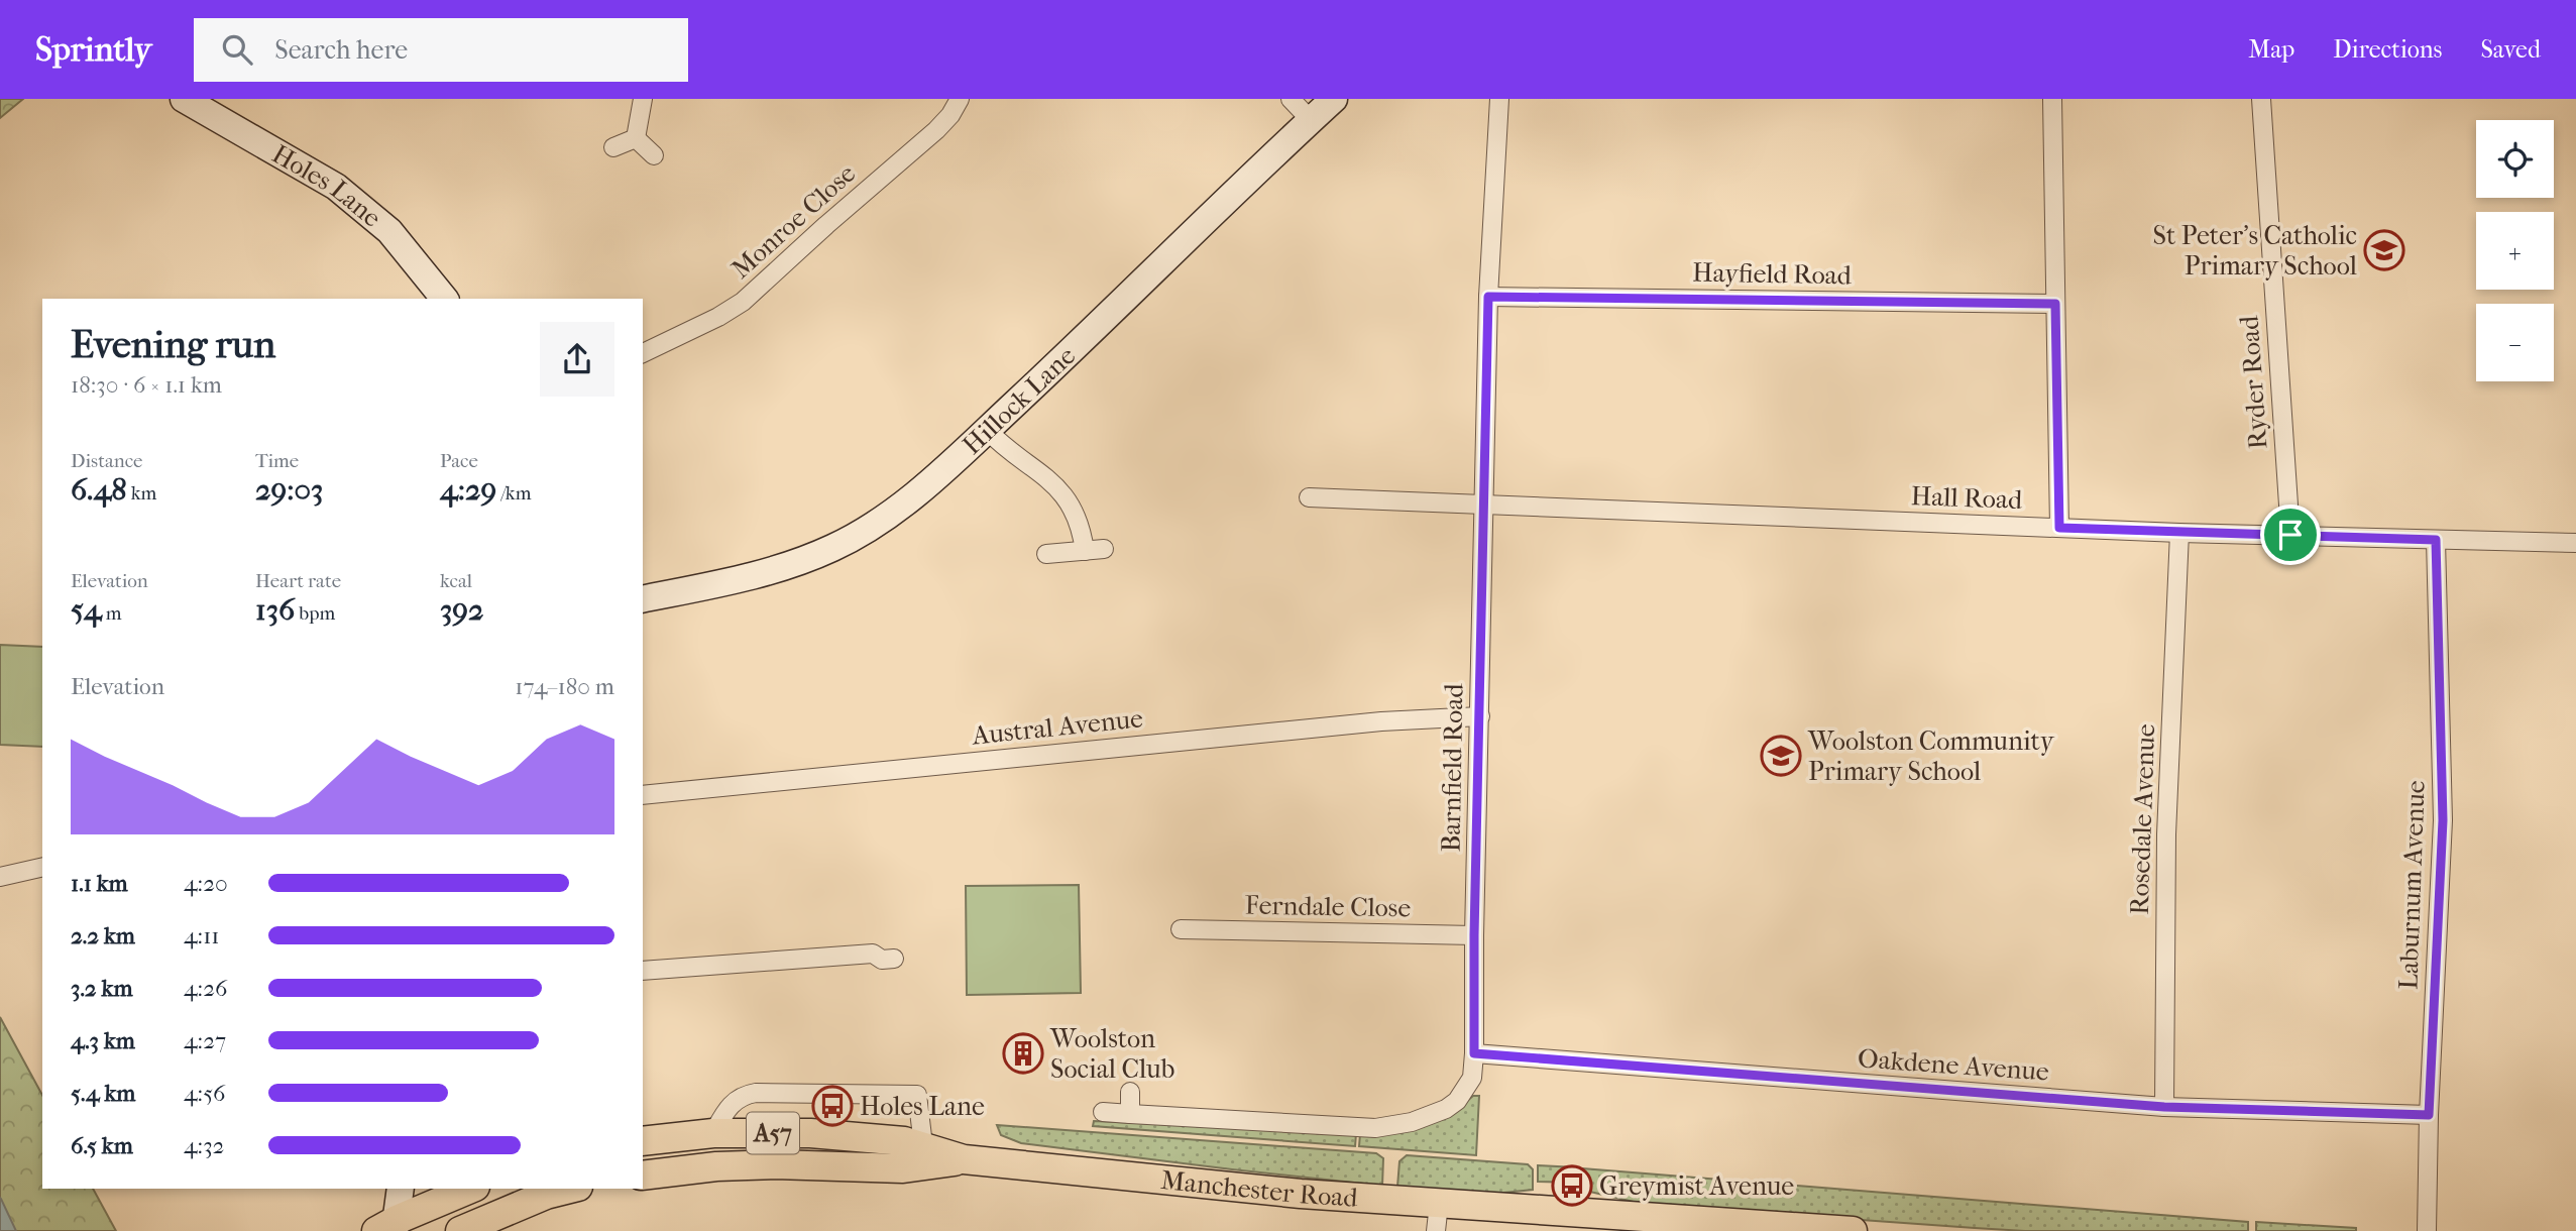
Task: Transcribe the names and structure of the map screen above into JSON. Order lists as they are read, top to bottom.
{
  "streets": {
    "main road": ["A57", "Manchester Road"],
    "street": [
      "Holes Lane",
      "Monroe Close",
      "Hayfield Road",
      "Ryder Road",
      "Hillock Lane",
      "Hall Road",
      "Austral Avenue",
      "Barnfield Road",
      "Rosedale Avenue",
      "Laburnum Avenue",
      "Ferndale Close",
      "Oakdene Avenue"
    ]
  },
  "crossings": [
    ["Hayfield Road", "Barnfield Road"],
    ["Ryder Road", "Hall Road"],
    ["Hall Road", "Barnfield Road"],
    ["Hall Road", "Rosedale Avenue"],
    ["Hall Road", "Laburnum Avenue"],
    ["Austral Avenue", "Barnfield Road"],
    ["Barnfield Road", "Ferndale Close"],
    ["Barnfield Road", "Oakdene Avenue"],
    ["Rosedale Avenue", "Oakdene Avenue"],
    ["Laburnum Avenue", "Oakdene Avenue"]
  ],
  "places": {
    "school or university": ["St Peter's Catholic Primary School", "Woolston Community Primary School"],
    "building": ["Woolston Social Club"],
    "bus stop": ["Holes Lane", "Greymist Avenue"]
  },
  "page": {
    "header": "Sprintly",
    "search": "Search here",
    "nav": ["Map", "Directions", "Saved"],
    "map_buttons": ["+", "−"],
    "heading": ["Evening run", "18:30 · 6 × 1.1 km"],
    "stats": [
      ["Distance", "6.48 km"],
      ["Time", "29:03"],
      ["Pace", "4:29 /km"],
      ["Elevation", "54 m"],
      ["Heart rate", "136 bpm"],
      ["kcal", "392"]
    ],
    "chart": ["Elevation", "174–180 m"],
    "list": [
      {
        "name": "1.1 km",
        "note": "4:20"
      },
      {
        "name": "2.2 km",
        "note": "4:11"
      },
      {
        "name": "3.2 km",
        "note": "4:26"
      },
      {
        "name": "4.3 km",
        "note": "4:27"
      },
      {
        "name": "5.4 km",
        "note": "4:56"
      },
      {
        "name": "6.5 km",
        "note": "4:32"
      }
    ]
  }
}
